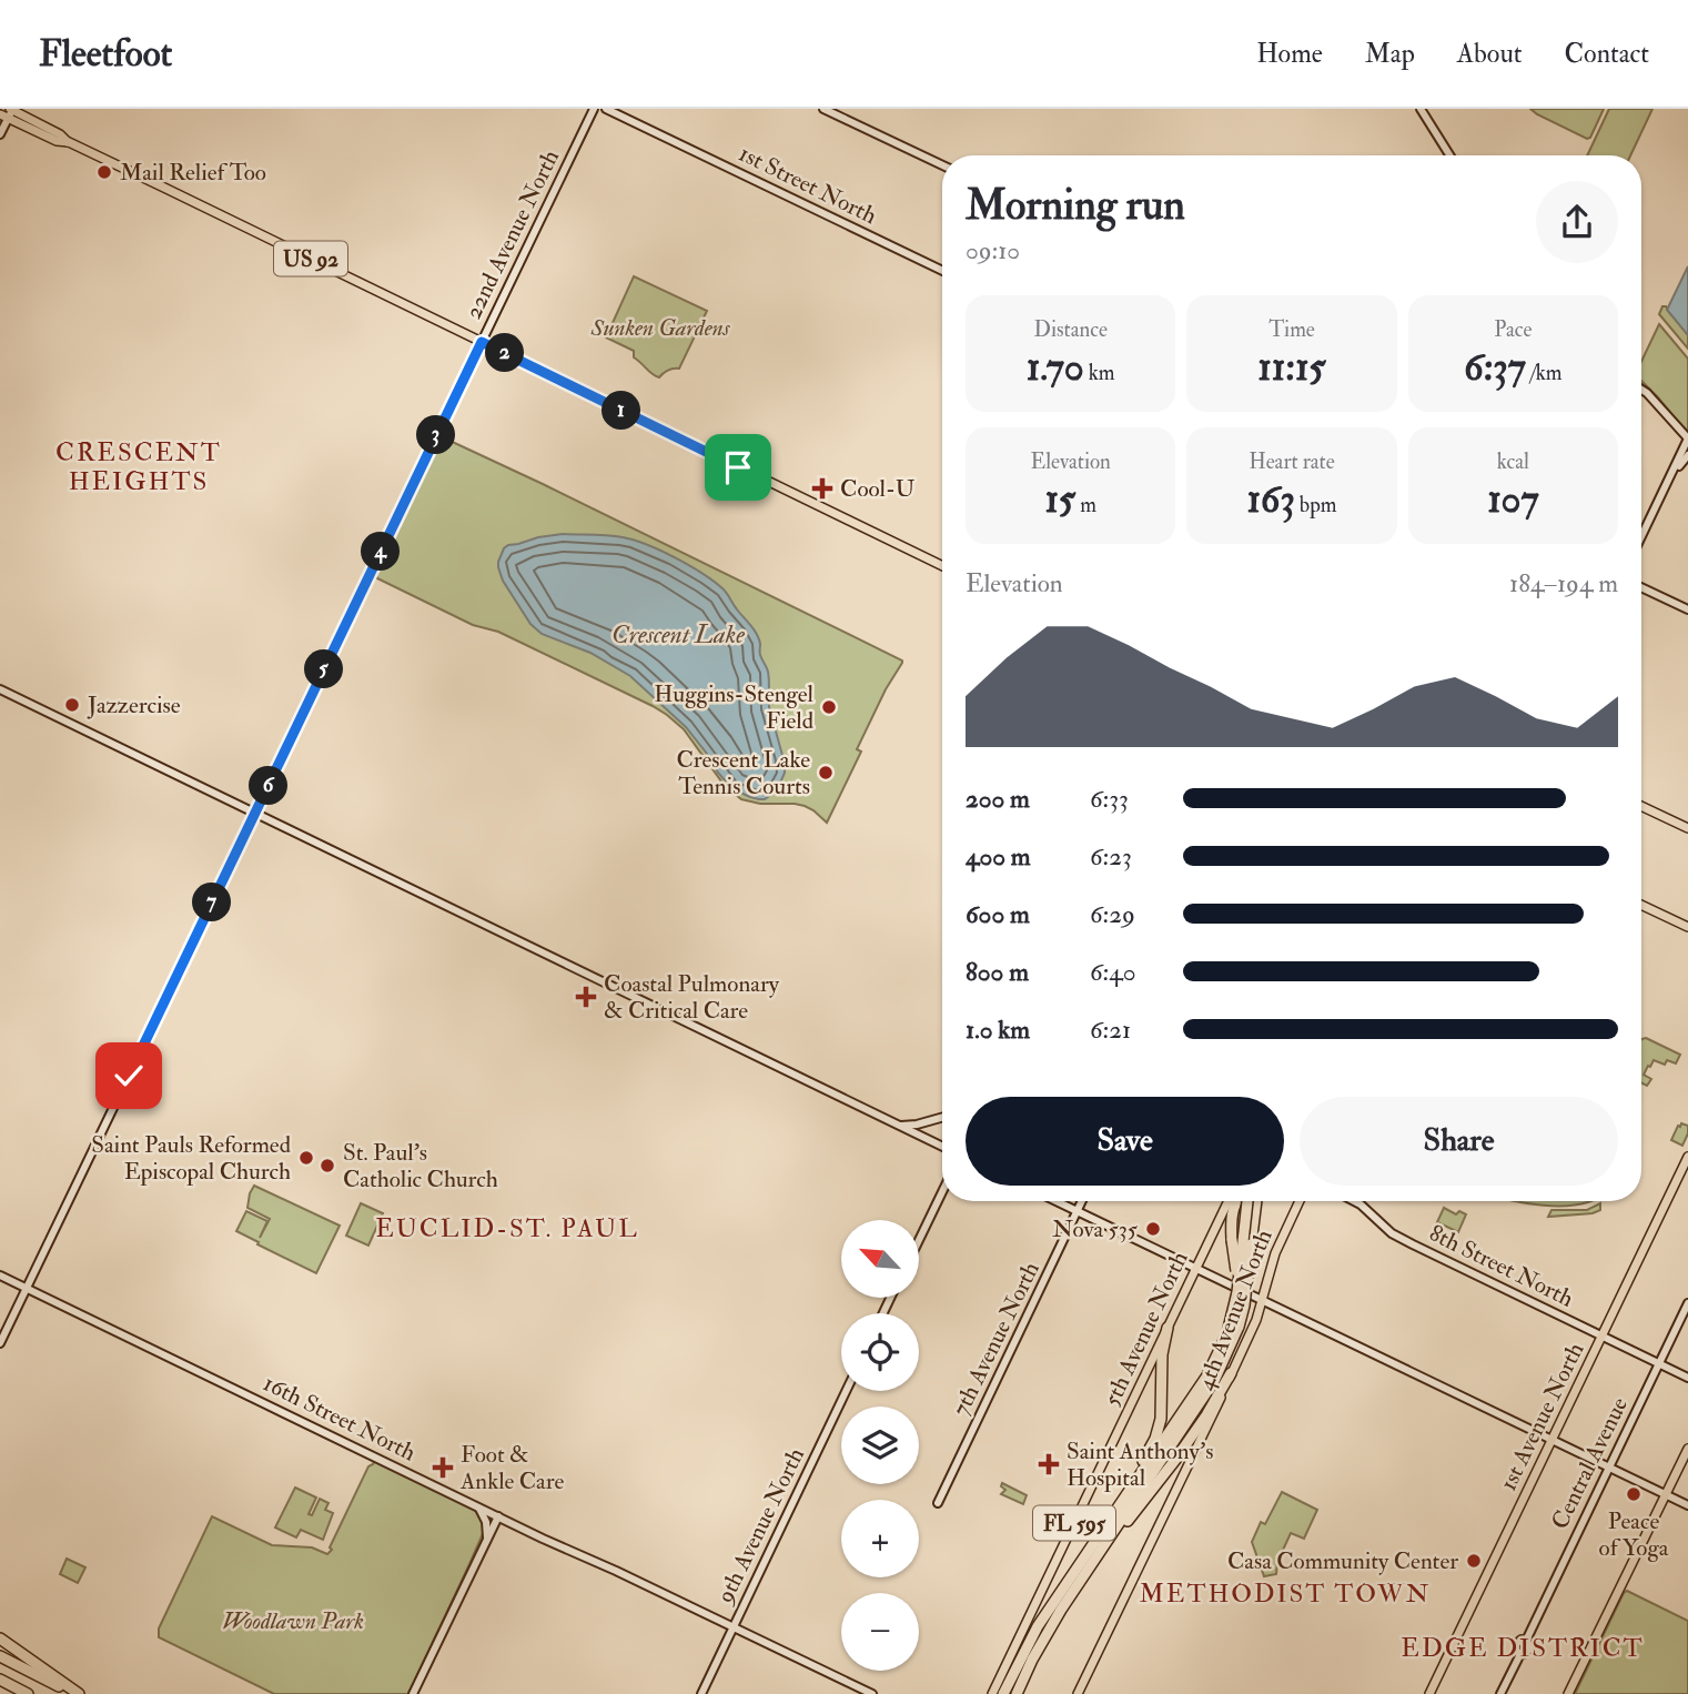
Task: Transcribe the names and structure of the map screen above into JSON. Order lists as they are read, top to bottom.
{
  "streets": {
    "main road": [
      "US 92",
      "4th Avenue North",
      "5th Avenue North",
      "1st Avenue North",
      "FL 595"
    ],
    "street": [
      "1st Street North",
      "22nd Avenue North",
      "8th Street North",
      "7th Avenue North",
      "16th Street North",
      "Central Avenue",
      "9th Avenue North"
    ]
  },
  "crossings": [
    ["22nd Avenue North", "US 92"],
    ["22nd Avenue North", "16th Street North"],
    ["8th Street North", "1st Avenue North"],
    ["8th Street North", "Central Avenue"],
    ["16th Street North", "9th Avenue North"]
  ],
  "districts": [
    "CRESCENT HEIGHTS",
    "EUCLID-ST. PAUL",
    "METHODIST TOWN",
    "EDGE DISTRICT"
  ],
  "water": ["Crescent Lake"],
  "parks": ["Sunken Gardens", "Woodlawn Park"],
  "places": {
    "other": [
      "Mail Relief Too",
      "Jazzercise",
      "Huggins-Stengel Field",
      "Crescent Lake Tennis Courts",
      "Saint Pauls Reformed Episcopal Church",
      "St. Paul's Catholic Church",
      "Nova 535",
      "Peace of Yoga",
      "Casa Community Center"
    ],
    "health": [
      "Cool-U",
      "Coastal Pulmonary & Critical Care",
      "Saint Anthony's Hospital",
      "Foot & Ankle Care"
    ]
  },
  "north": "top left",
  "page": {
    "header": "Fleetfoot",
    "nav": [
      "Home",
      "Map",
      "About",
      "Contact"
    ],
    "heading": ["Morning run", "09:10"],
    "stats": [
      ["Distance", "1.70 km"],
      ["Time", "11:15"],
      ["Pace", "6:37 /km"],
      ["Elevation", "15 m"],
      ["Heart rate", "163 bpm"],
      ["kcal", "107"]
    ],
    "pins": [
      "2",
      "1",
      "3",
      "4",
      "5",
      "6",
      "7"
    ],
    "chart": ["Elevation", "184–194 m"],
    "list": [
      {
        "name": "200 m",
        "note": "6:33"
      },
      {
        "name": "400 m",
        "note": "6:23"
      },
      {
        "name": "600 m",
        "note": "6:29"
      },
      {
        "name": "800 m",
        "note": "6:40"
      },
      {
        "name": "1.0 km",
        "note": "6:21"
      }
    ],
    "buttons": ["Save", "Share"],
    "map_buttons": ["+", "−"]
  }
}
